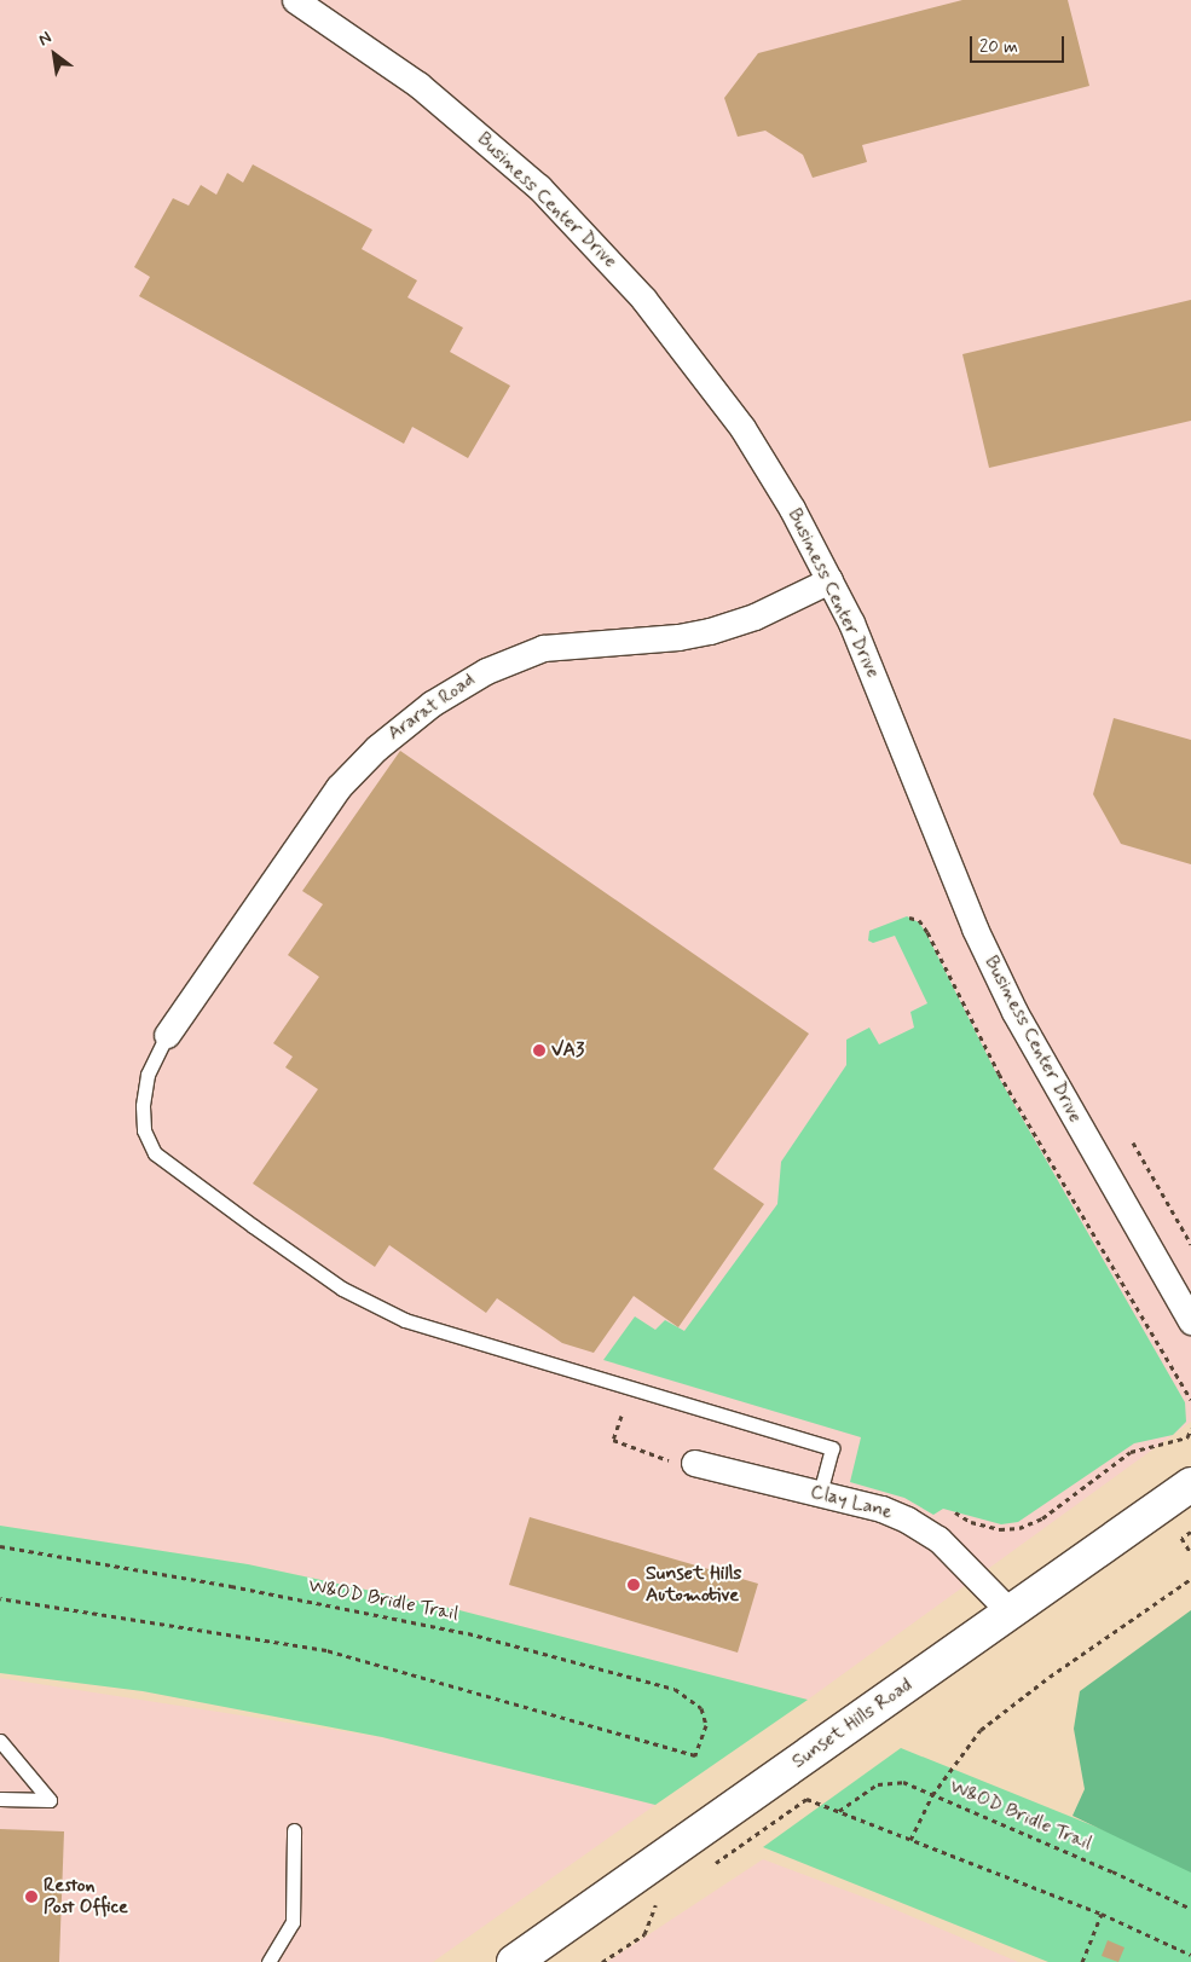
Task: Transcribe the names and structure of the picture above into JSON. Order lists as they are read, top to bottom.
{
  "streets": {
    "main road": ["Sunset Hills Road"],
    "street": ["Business Center Drive", "Ararat Road", "Clay Lane"],
    "path": ["W&OD Bridle Trail"]
  },
  "crossings": [
    ["Business Center Drive", "Ararat Road"],
    ["Clay Lane", "Sunset Hills Road"]
  ],
  "places": ["VA3", "Sunset Hills Automotive", "Reston Post Office"],
  "scale_bar": "20 m",
  "north": "top left"
}
